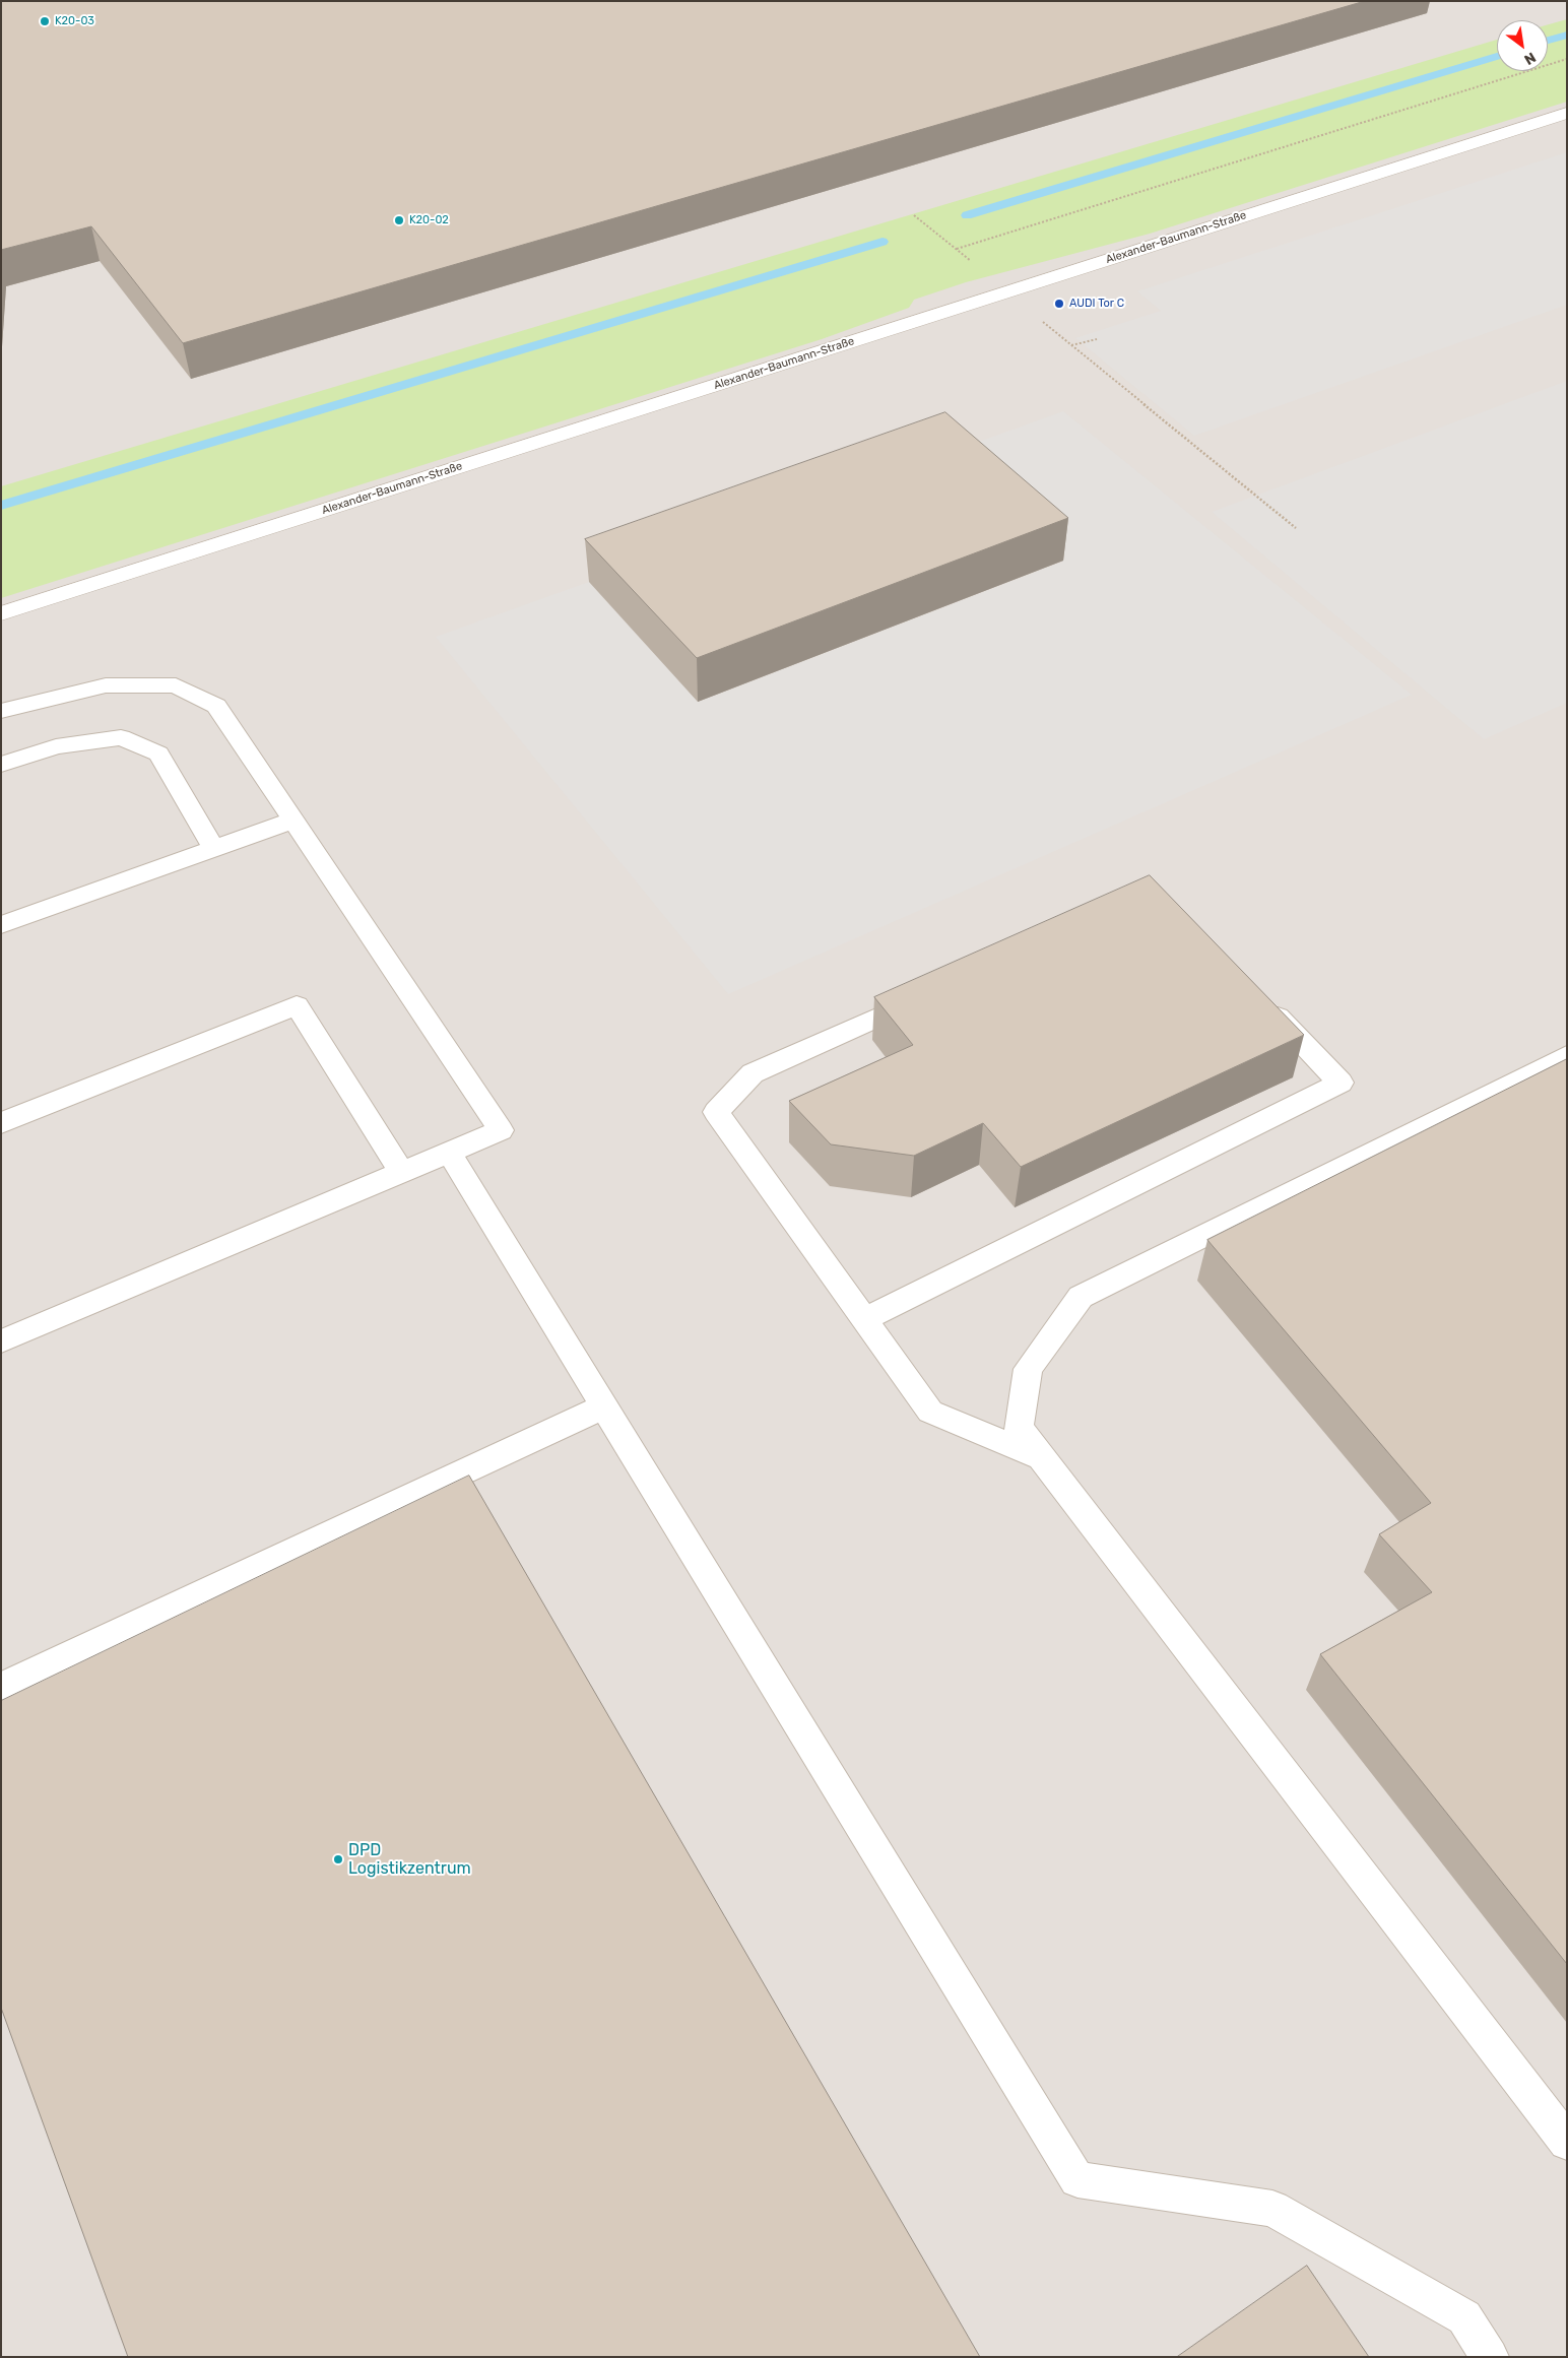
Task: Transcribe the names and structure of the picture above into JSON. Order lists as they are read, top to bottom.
{
  "streets": {
    "street": ["Alexander-Baumann-Straße"]
  },
  "places": [
    "K20-03",
    "K20-02",
    "AUDI Tor C",
    "DPD Logistikzentrum"
  ],
  "north": "bottom right"
}
